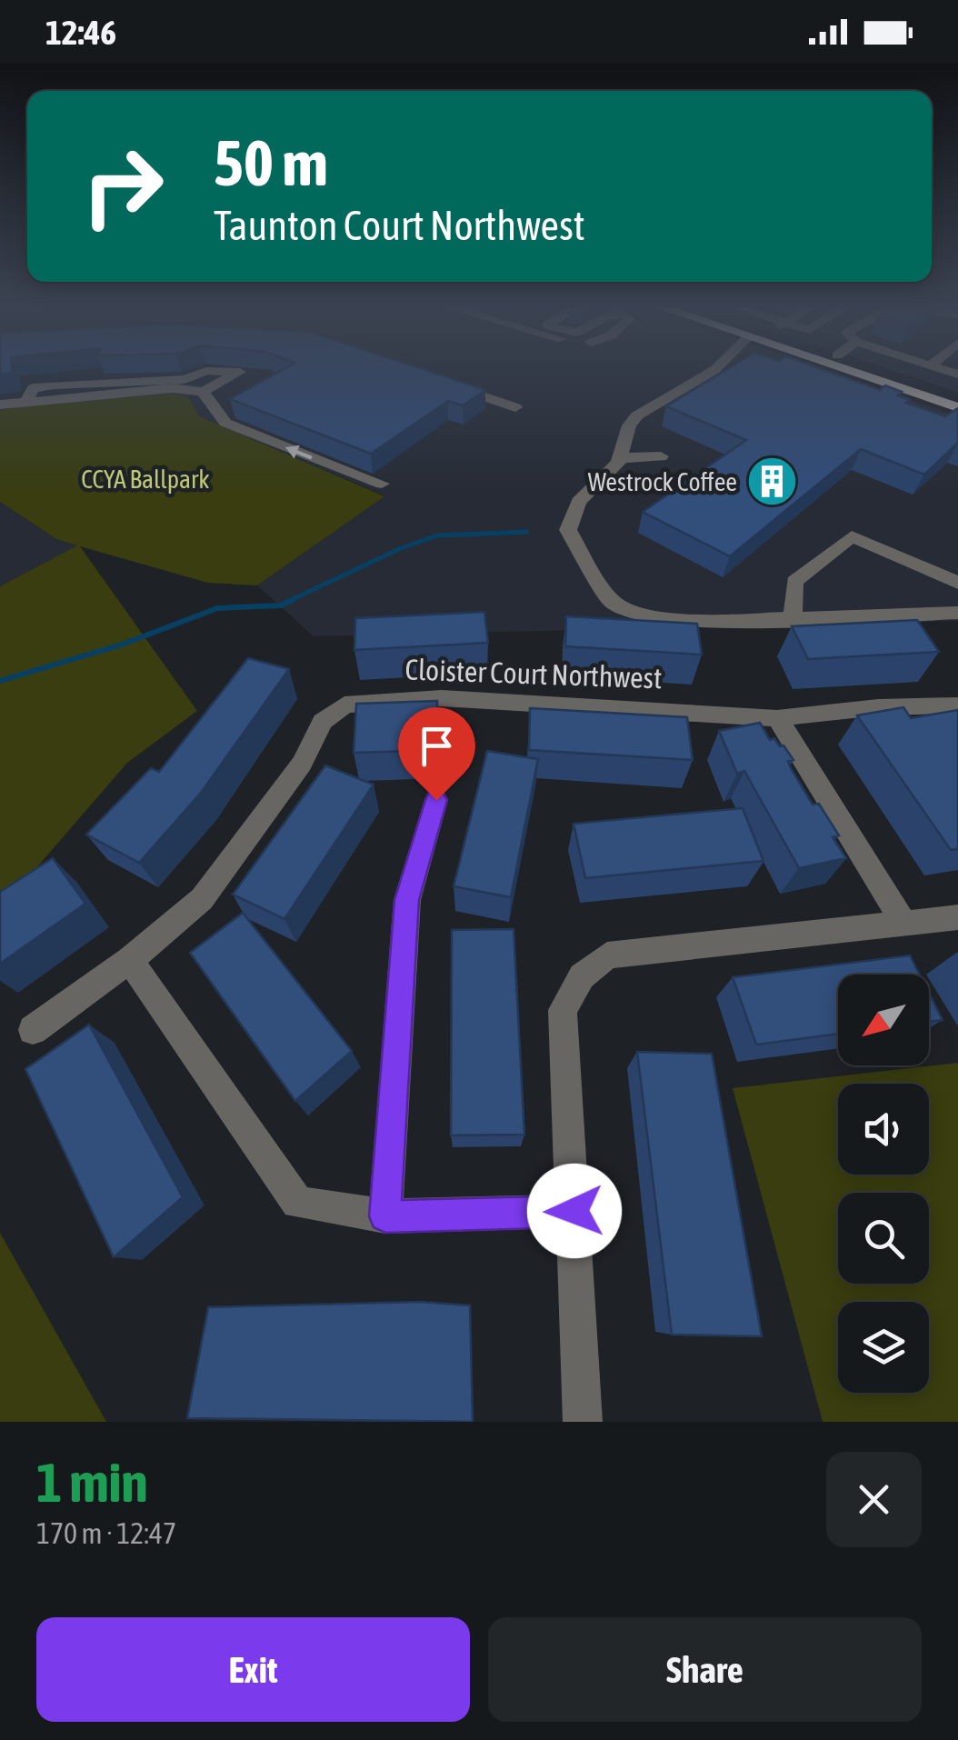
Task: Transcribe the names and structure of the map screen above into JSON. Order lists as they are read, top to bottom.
{
  "streets": {
    "street": ["Cloister Court Northwest"]
  },
  "parks": ["CCYA Ballpark"],
  "places": {
    "building": ["Westrock Coffee"]
  },
  "north": "bottom left",
  "page": {
    "status": "12:46",
    "turn": ["50 m", "Taunton Court Northwest"],
    "heading": ["1 min", "170 m · 12:47"],
    "buttons": ["Exit", "Share"]
  }
}
